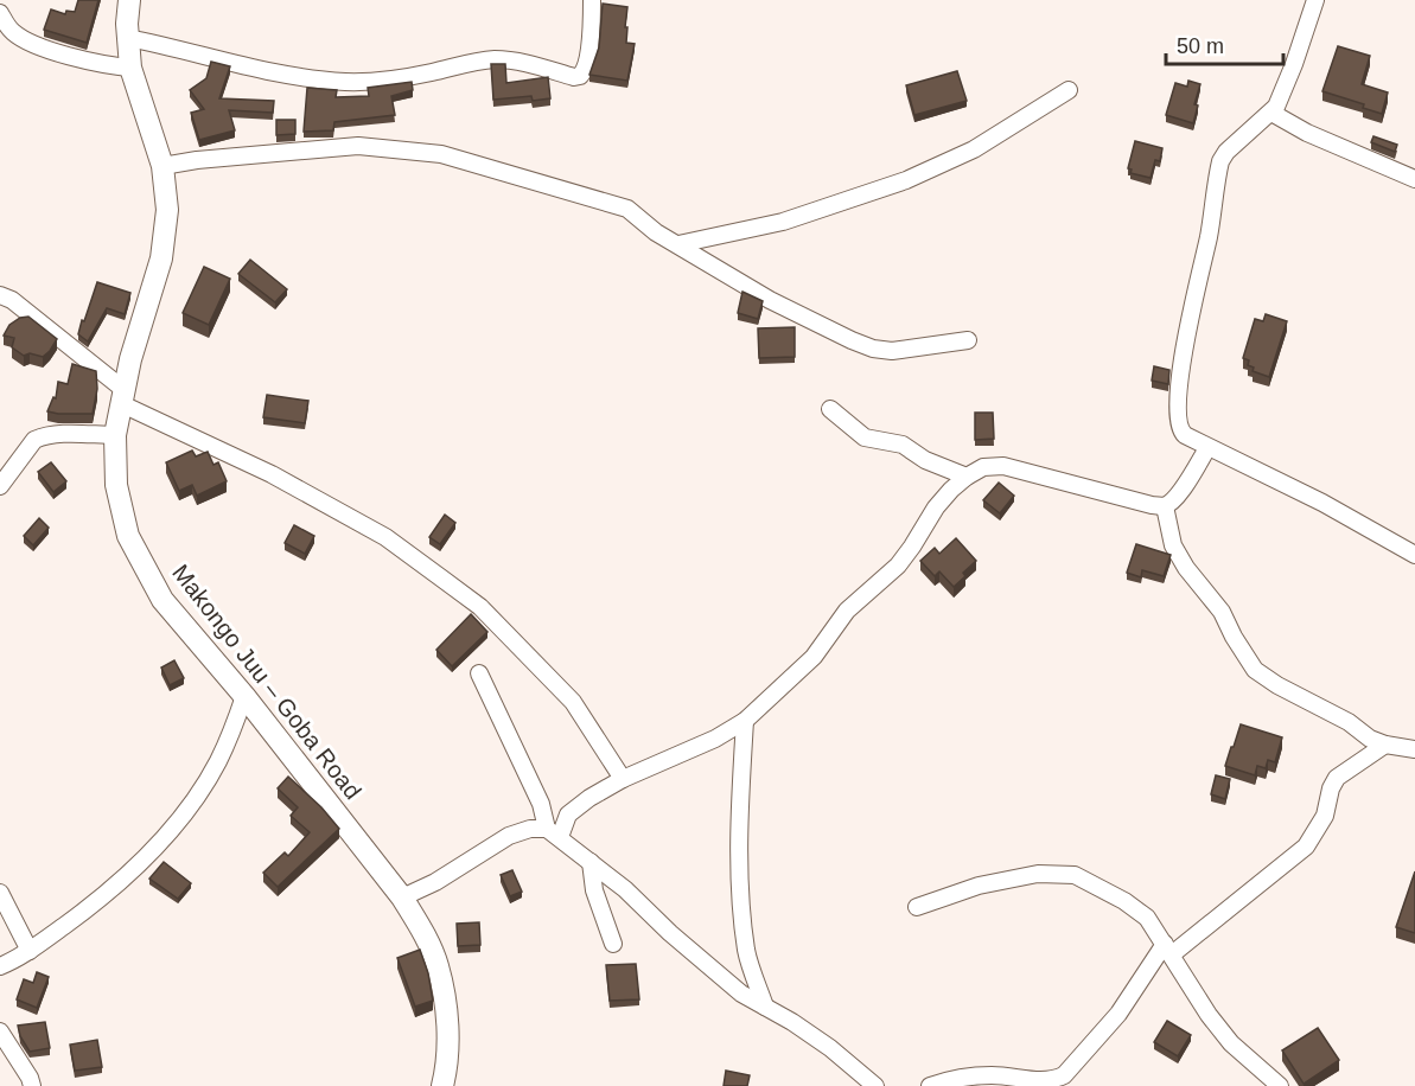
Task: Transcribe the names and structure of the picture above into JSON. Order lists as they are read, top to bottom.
{
  "streets": {
    "street": ["Makongo Juu – Goba Road"]
  },
  "scale_bar": "50 m"
}
